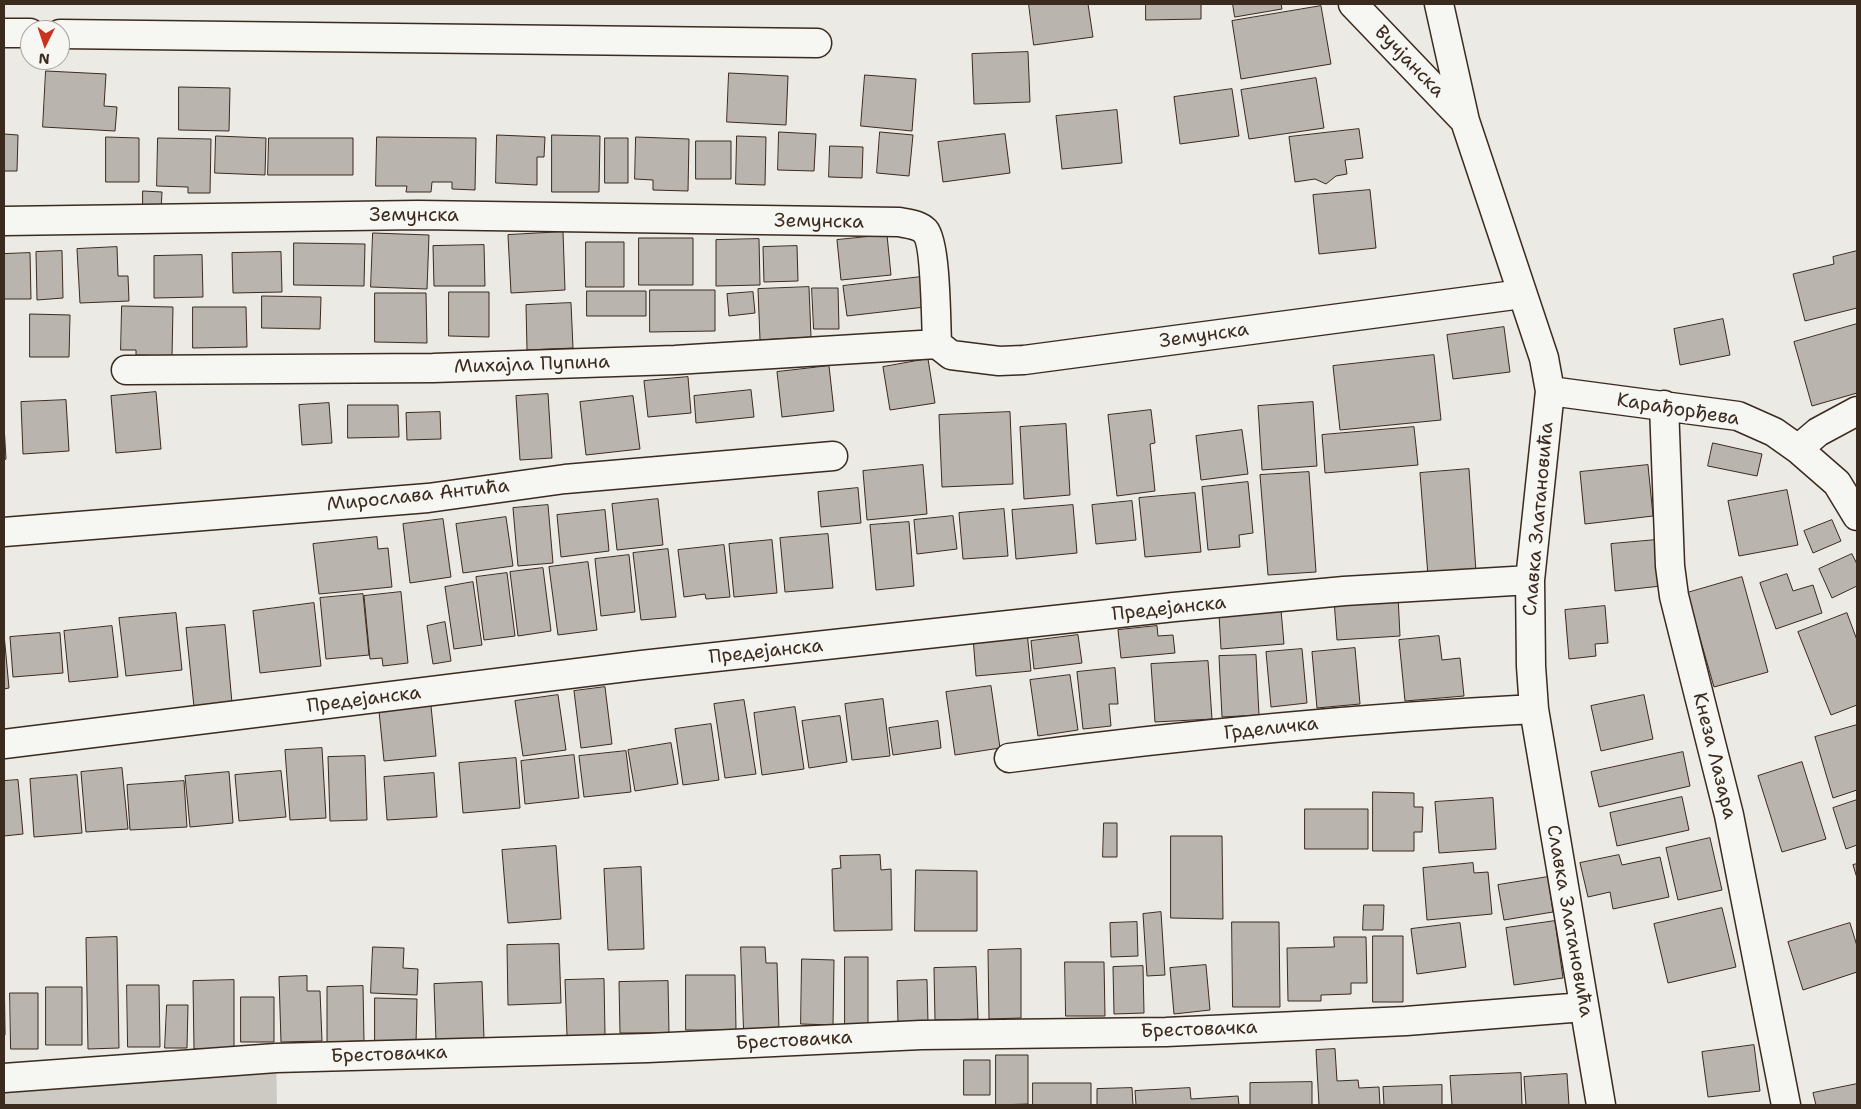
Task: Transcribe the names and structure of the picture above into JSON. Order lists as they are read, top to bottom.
{
  "streets": {
    "street": [
      "Вучјанска",
      "Земунска",
      "Михајла Пупина",
      "Карађорђева",
      "Мирослава Антића",
      "Славка Златановића",
      "Предејанска",
      "Грделичка",
      "Кнеза Лазара",
      "Брестовачка"
    ]
  },
  "crossings": [
    ["Вучјанска", "Славка Златановића"],
    ["Земунска", "Михајла Пупина"],
    ["Земунска", "Славка Златановића"],
    ["Карађорђева", "Славка Златановића"],
    ["Карађорђева", "Кнеза Лазара"],
    ["Славка Златановића", "Предејанска"],
    ["Славка Златановића", "Грделичка"],
    ["Славка Златановића", "Брестовачка"]
  ],
  "north": "bottom"
}
